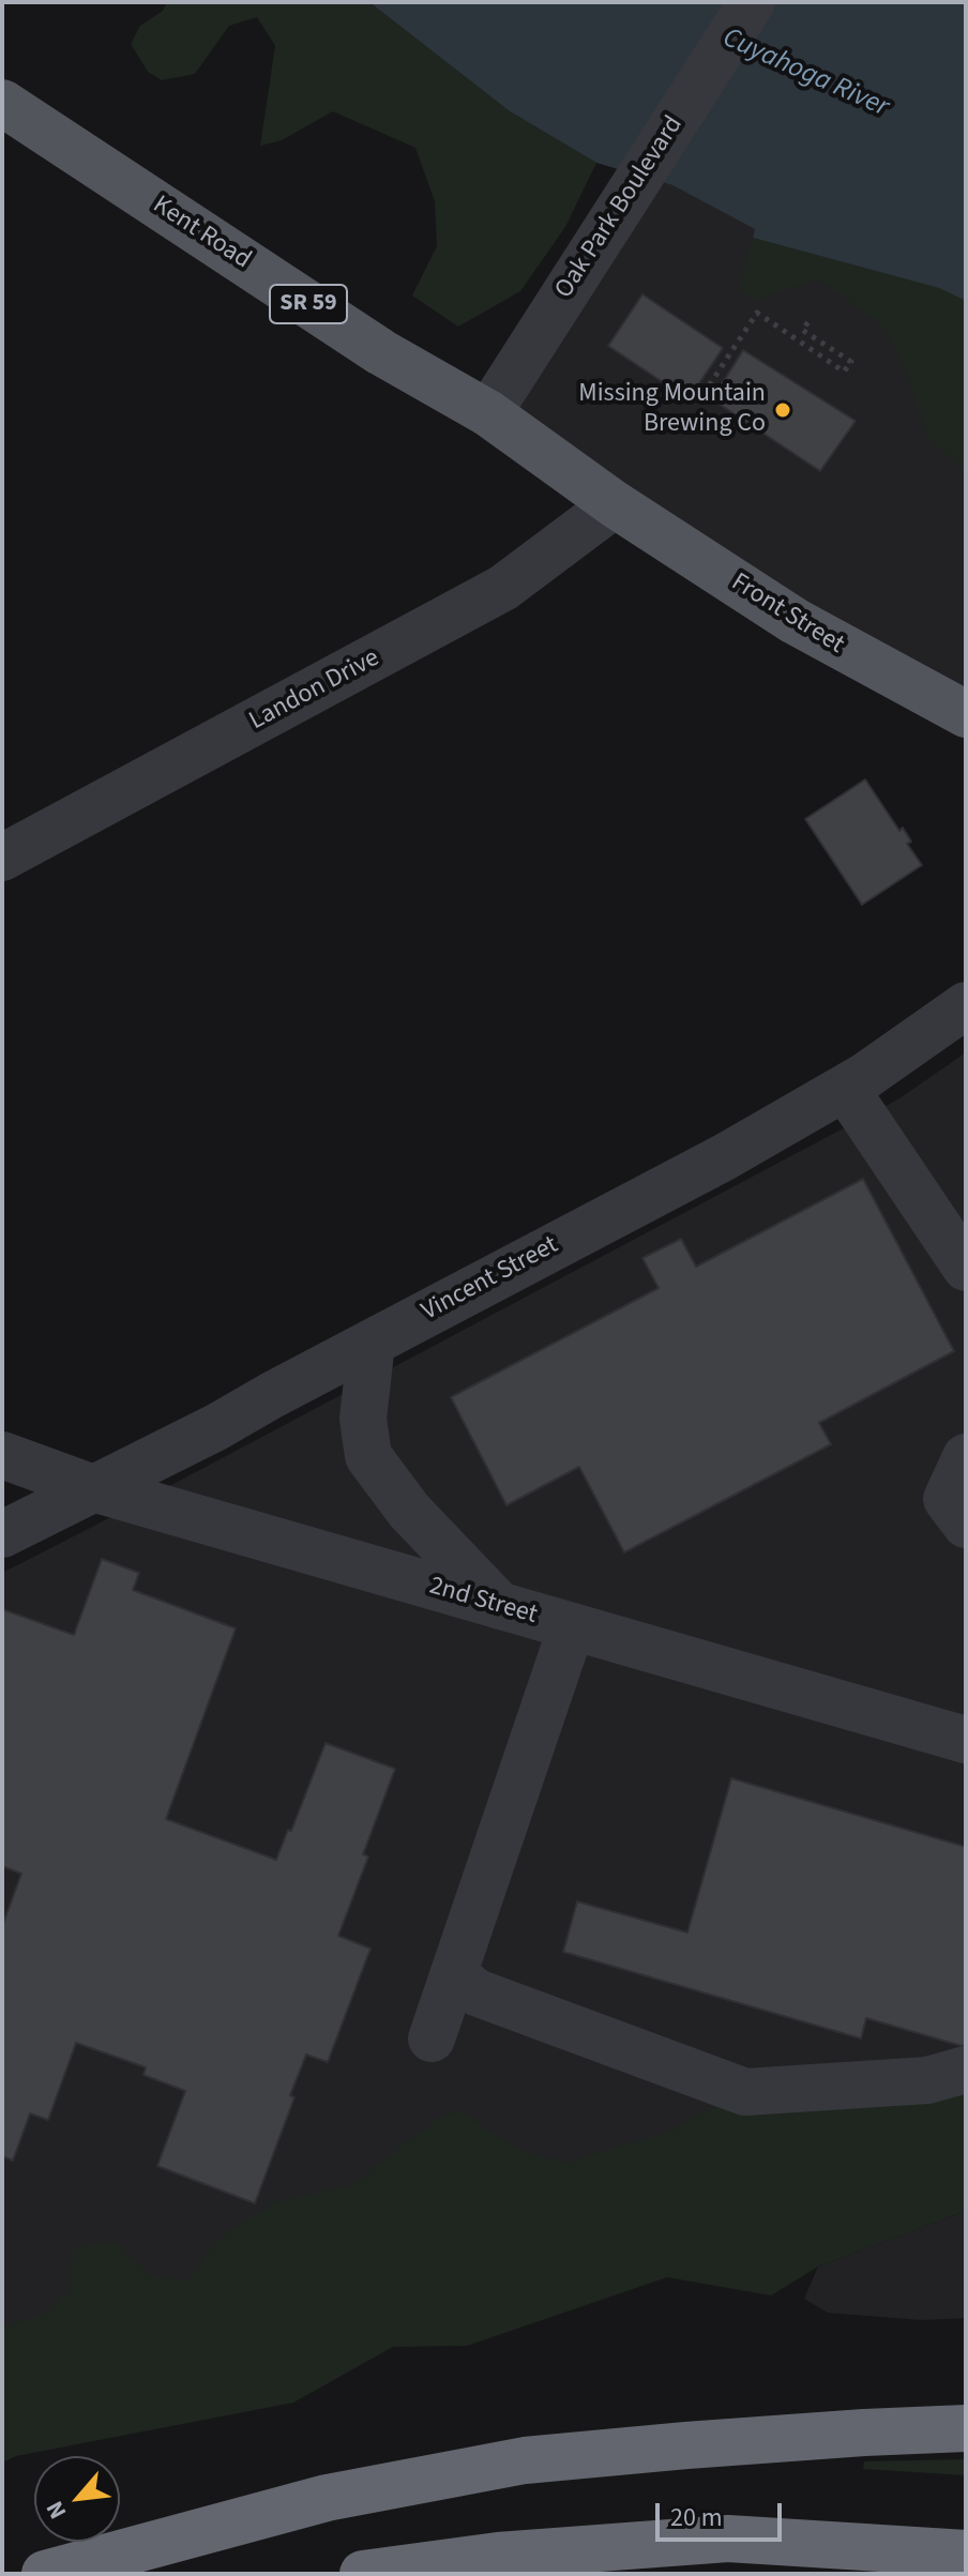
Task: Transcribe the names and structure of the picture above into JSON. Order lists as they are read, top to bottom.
{
  "streets": {
    "main road": ["Kent Road", "SR 59", "Front Street"],
    "street": [
      "Oak Park Boulevard",
      "Landon Drive",
      "Vincent Street",
      "2nd Street"
    ]
  },
  "crossings": [
    ["Oak Park Boulevard", "Kent Road"],
    ["Kent Road", "Front Street"],
    ["Kent Road", "Landon Drive"],
    ["Front Street", "Landon Drive"],
    ["Vincent Street", "2nd Street"]
  ],
  "water": ["Cuyahoga River"],
  "places": ["Missing Mountain Brewing Co"],
  "scale_bar": "20 m",
  "north": "bottom left"
}
